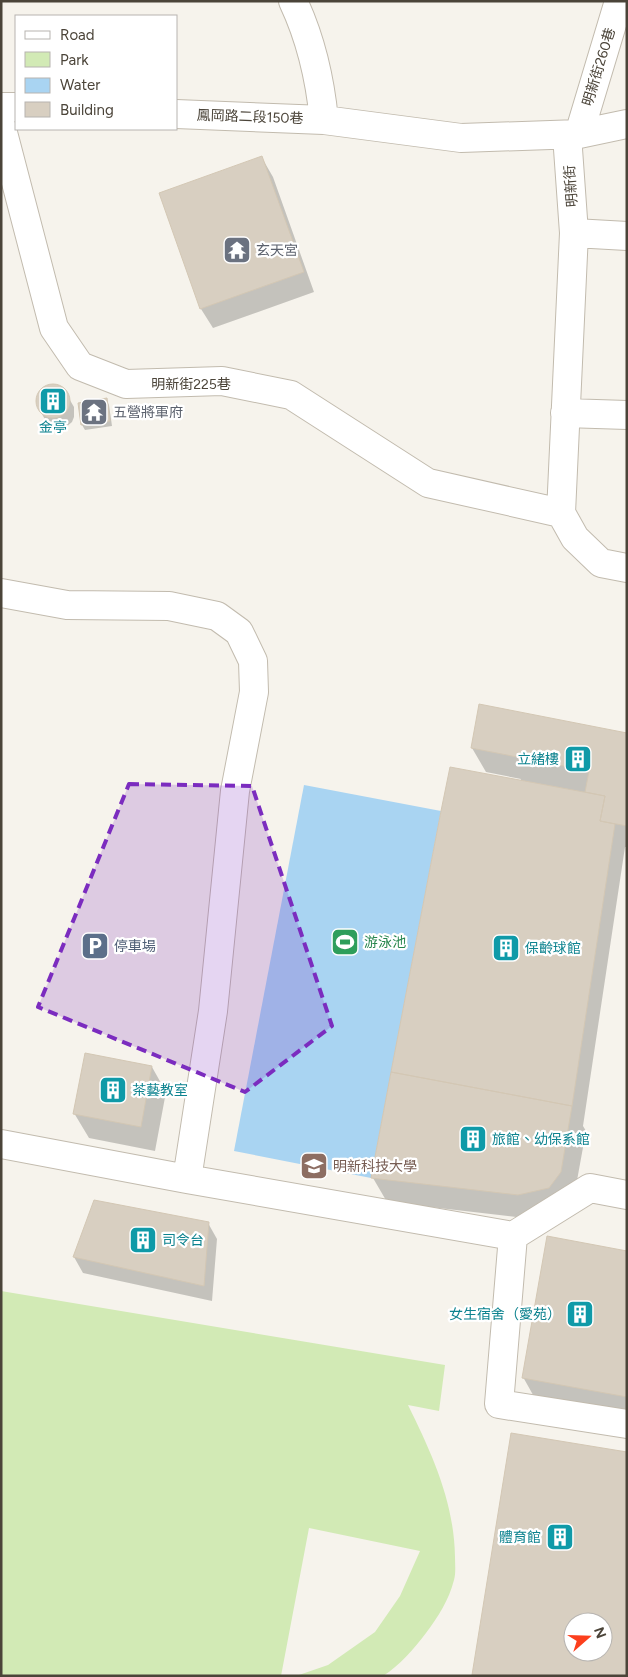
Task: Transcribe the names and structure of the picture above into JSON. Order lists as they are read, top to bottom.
{
  "streets": {
    "street": [
      "明新街260巷",
      "鳳岡路二段150巷",
      "明新街",
      "明新街225巷"
    ]
  },
  "crossings": [
    ["明新街260巷", "明新街"],
    ["明新街", "明新街225巷"]
  ],
  "places": {
    "temple": ["玄天宮", "五營將軍府"],
    "building": [
      "金亭",
      "立緒樓",
      "保齡球館",
      "茶藝教室",
      "旅館、幼保系館",
      "司令台",
      "女生宿舍（愛苑）",
      "體育館"
    ],
    "sports": ["游泳池"],
    "parking": ["停車場"],
    "school or university": ["明新科技大學"]
  },
  "legend": [
    "Road",
    "Park",
    "Water",
    "Building"
  ],
  "north": "right"
}
